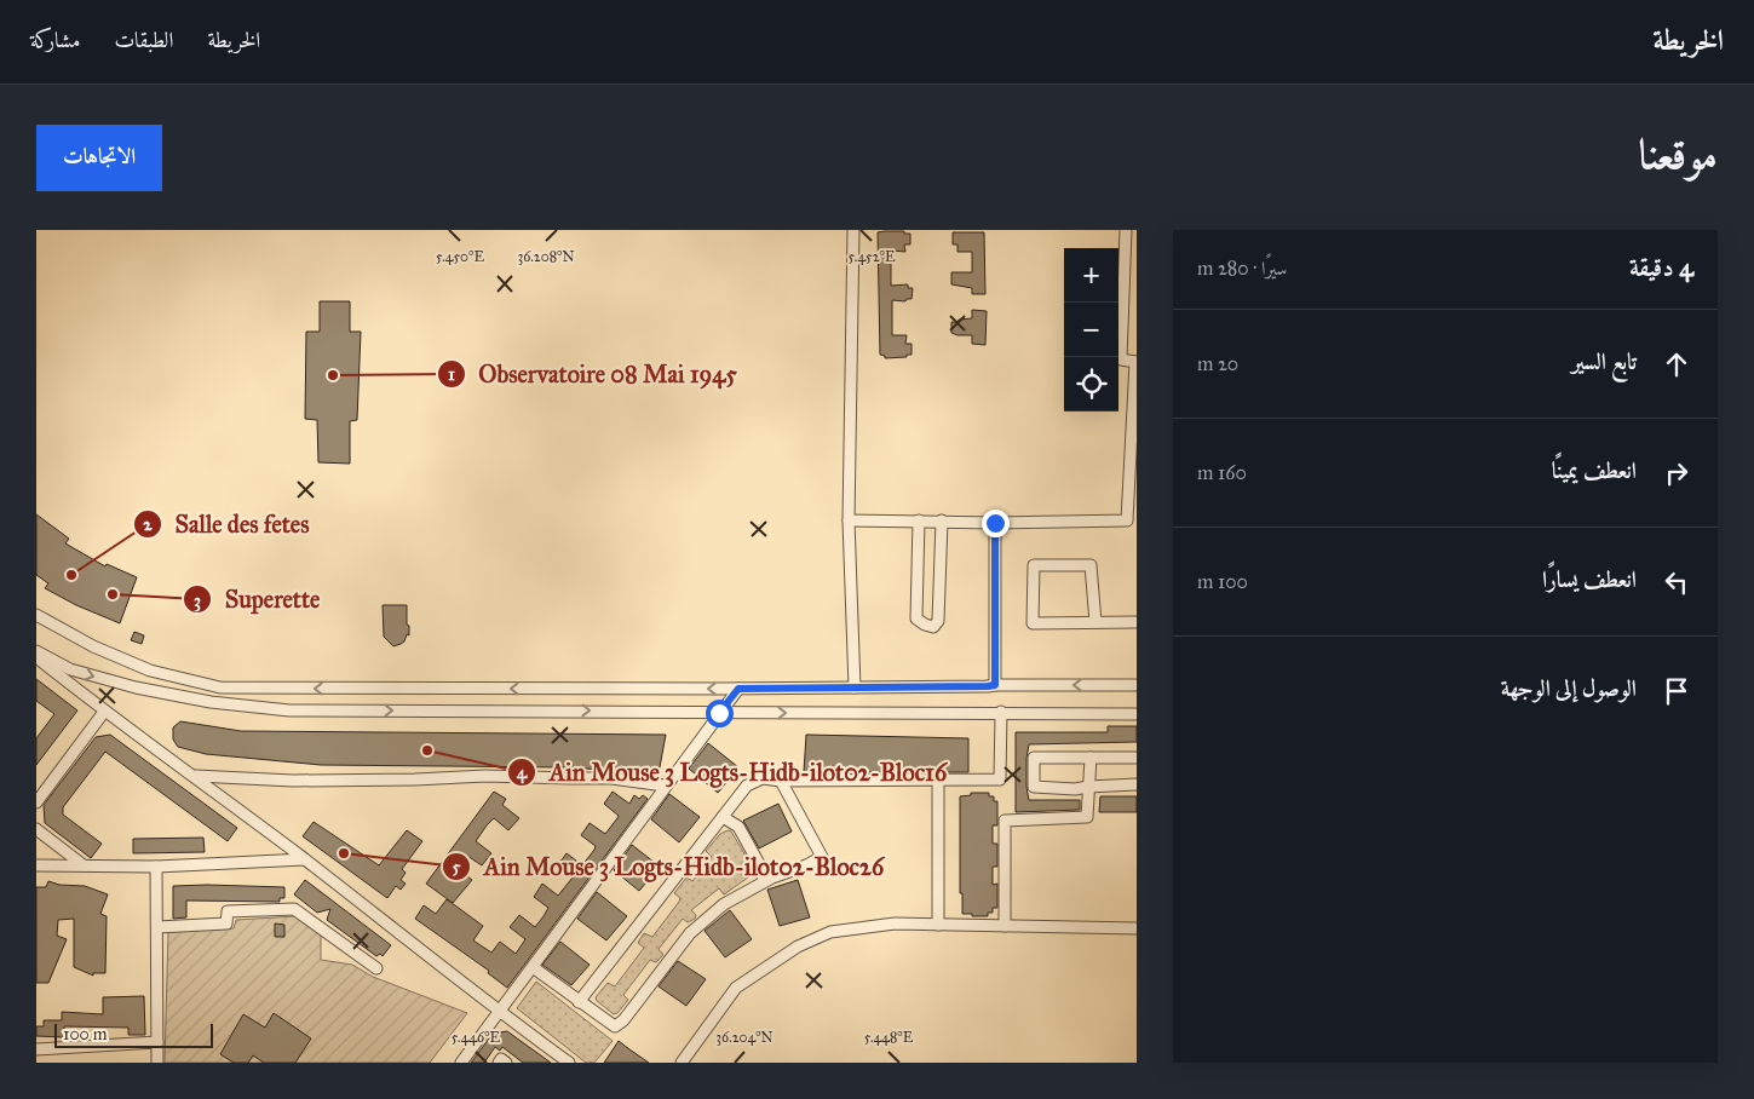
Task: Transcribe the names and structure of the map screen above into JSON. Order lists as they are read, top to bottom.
{
  "places": [
    "Observatoire 08 Mai 1945",
    "Salle des fetes",
    "Superette",
    "Ain Mouse 3 Logts-Hidb-ilot02-Bloc16",
    "Ain Mouse 3 Logts-Hidb-ilot02-Bloc26"
  ],
  "scale_bar": "100 m",
  "page": {
    "header": "الخريطة",
    "nav": ["الخريطة", "الطبقات", "مشاركة"],
    "title": "موقعنا",
    "buttons": "الاتجاهات",
    "heading": ["4 دقيقة", "سيرًا · 280 m"],
    "map_buttons": ["+", "−"],
    "list": [
      ["تابع السير", "20 m"],
      ["انعطف يمينًا", "160 m"],
      ["انعطف يسارًا", "100 m"],
      "الوصول إلى الوجهة"
    ],
    "scale": "100 m"
  },
  "coordinates": [
    "5.450°E",
    "5.452°E",
    "36.208°N",
    "36.204°N",
    "5.446°E",
    "5.448°E"
  ]
}
